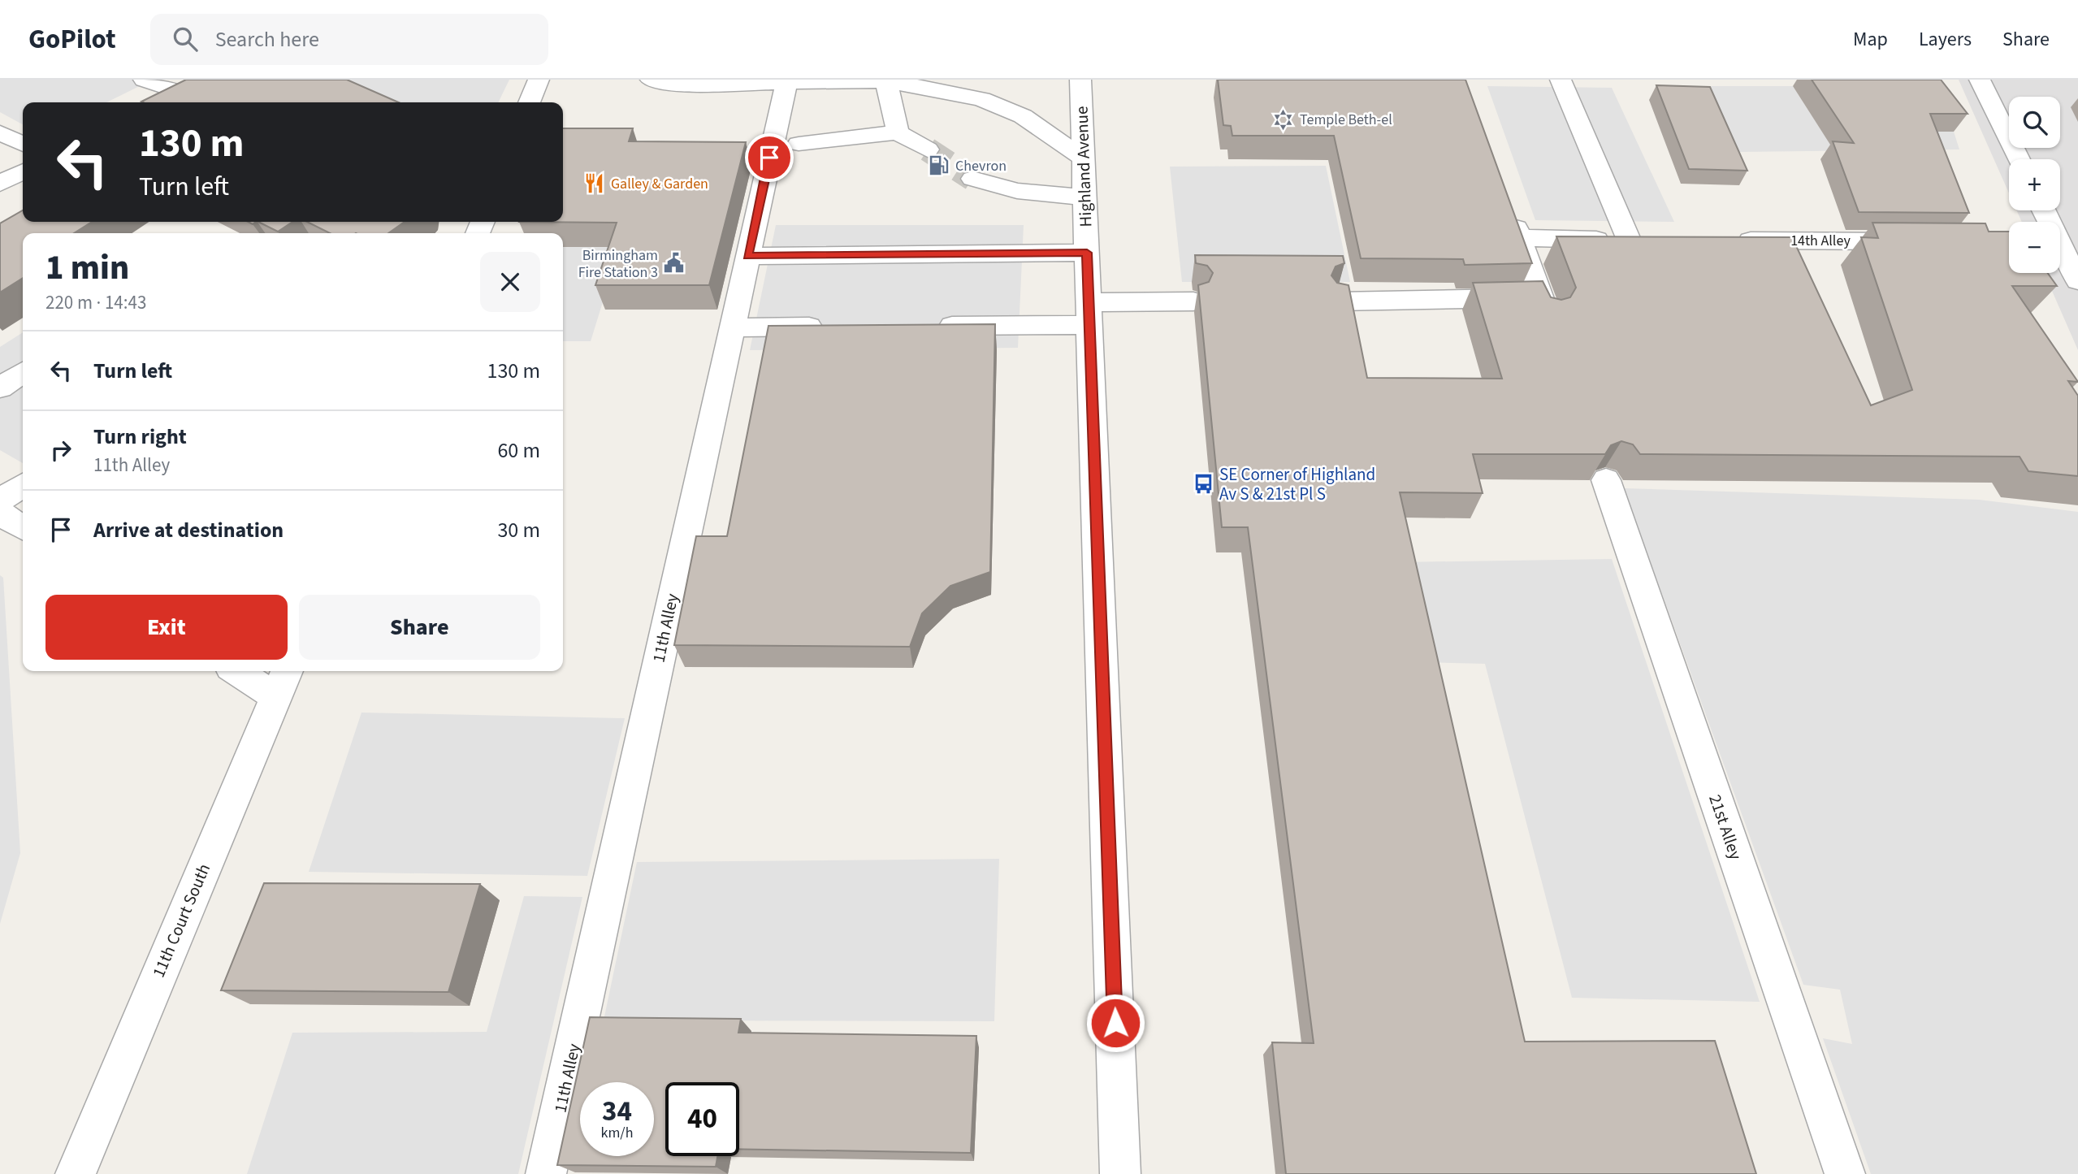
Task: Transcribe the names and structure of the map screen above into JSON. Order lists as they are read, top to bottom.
{
  "streets": {
    "street": [
      "Highland Avenue",
      "14th Alley",
      "11th Alley",
      "21st Alley",
      "11th Court South"
    ]
  },
  "places": {
    "synagogue": ["Temple Beth-el"],
    "fuel station": ["Chevron"],
    "restaurant": ["Galley & Garden"],
    "public building": ["Birmingham Fire Station 3"],
    "bus stop": ["SE Corner of Highland Av S & 21st Pl S"]
  },
  "page": {
    "header": "GoPilot",
    "search": "Search here",
    "nav": ["Map", "Layers", "Share"],
    "map_buttons": ["+", "−"],
    "turn": ["130 m", "Turn left"],
    "heading": ["1 min", "220 m · 14:43"],
    "list": [
      {
        "name": "Turn left",
        "value": "130 m"
      },
      {
        "name": "Turn right",
        "note": "11th Alley",
        "value": "60 m"
      },
      {
        "name": "Arrive at destination",
        "value": "30 m"
      }
    ],
    "buttons": ["Exit", "Share"],
    "speed": "34 km/h",
    "limit": "40"
  }
}
